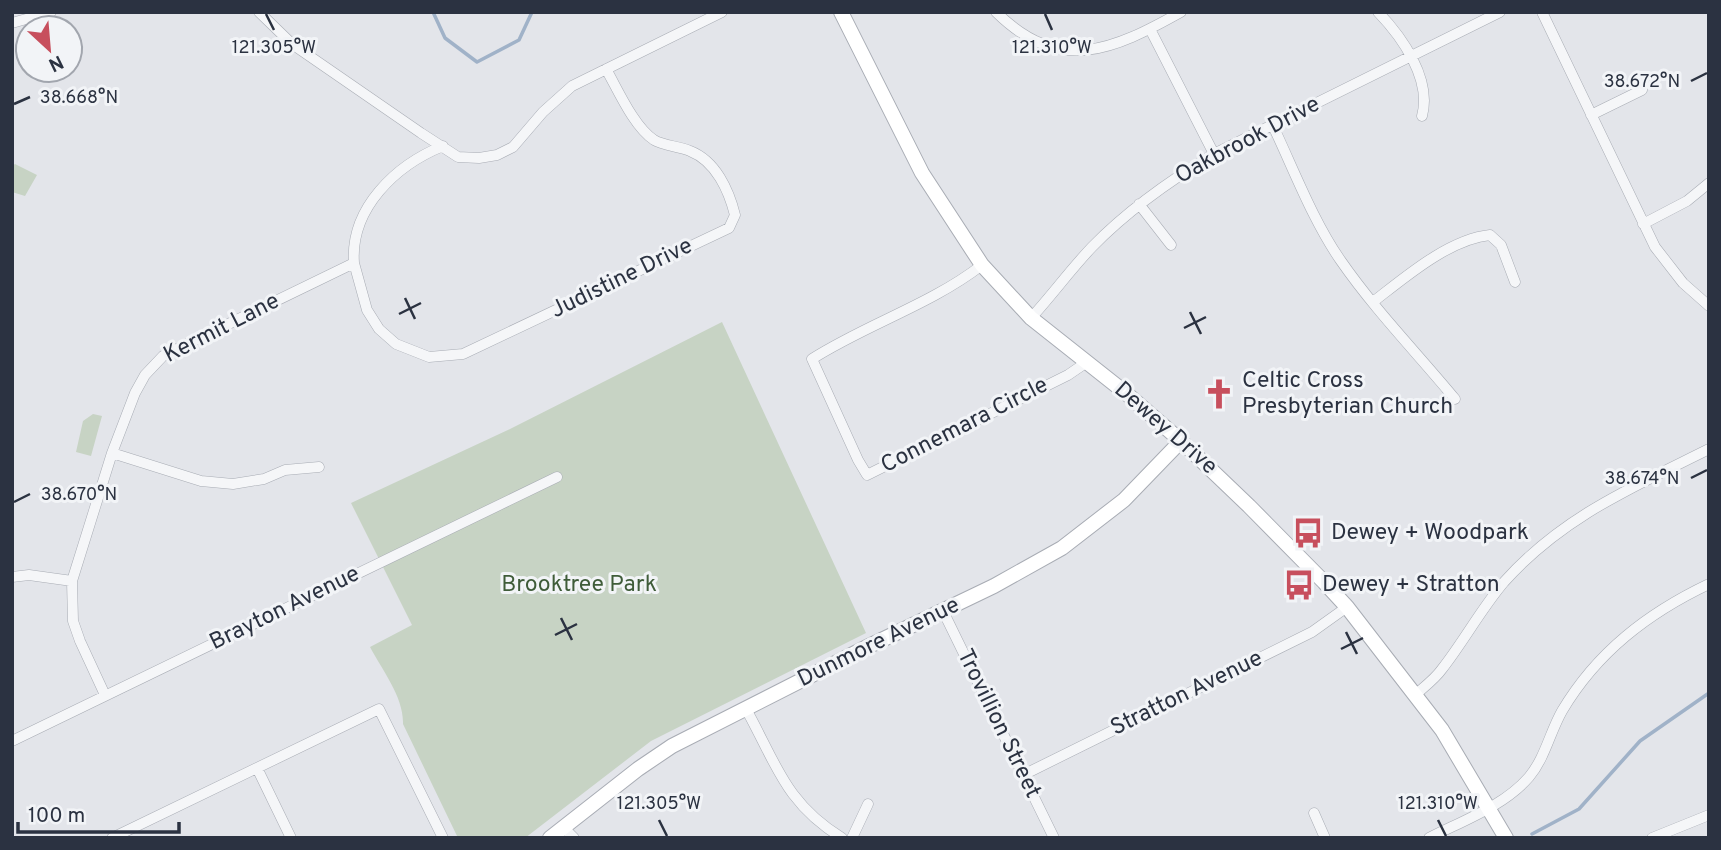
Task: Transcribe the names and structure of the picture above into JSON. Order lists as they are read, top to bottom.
{
  "streets": {
    "main road": ["Dewey Drive", "Dunmore Avenue"],
    "street": [
      "Oakbrook Drive",
      "Judistine Drive",
      "Kermit Lane",
      "Connemara Circle",
      "Brayton Avenue",
      "Stratton Avenue",
      "Trovillion Street"
    ]
  },
  "crossings": [
    ["Oakbrook Drive", "Dewey Drive"],
    ["Judistine Drive", "Kermit Lane"],
    ["Kermit Lane", "Brayton Avenue"],
    ["Connemara Circle", "Dewey Drive"],
    ["Dewey Drive", "Dunmore Avenue"],
    ["Dewey Drive", "Stratton Avenue"],
    ["Dunmore Avenue", "Trovillion Street"],
    ["Stratton Avenue", "Trovillion Street"]
  ],
  "parks": ["Brooktree Park"],
  "places": {
    "church": ["Celtic Cross Presbyterian Church"],
    "bus stop": ["Dewey + Woodpark", "Dewey + Stratton"]
  },
  "scale_bar": "100 m",
  "north": "bottom right",
  "coordinates": [
    "121.305°W",
    "121.310°W",
    "38.672°N",
    "38.668°N",
    "38.674°N",
    "38.670°N"
  ]
}
